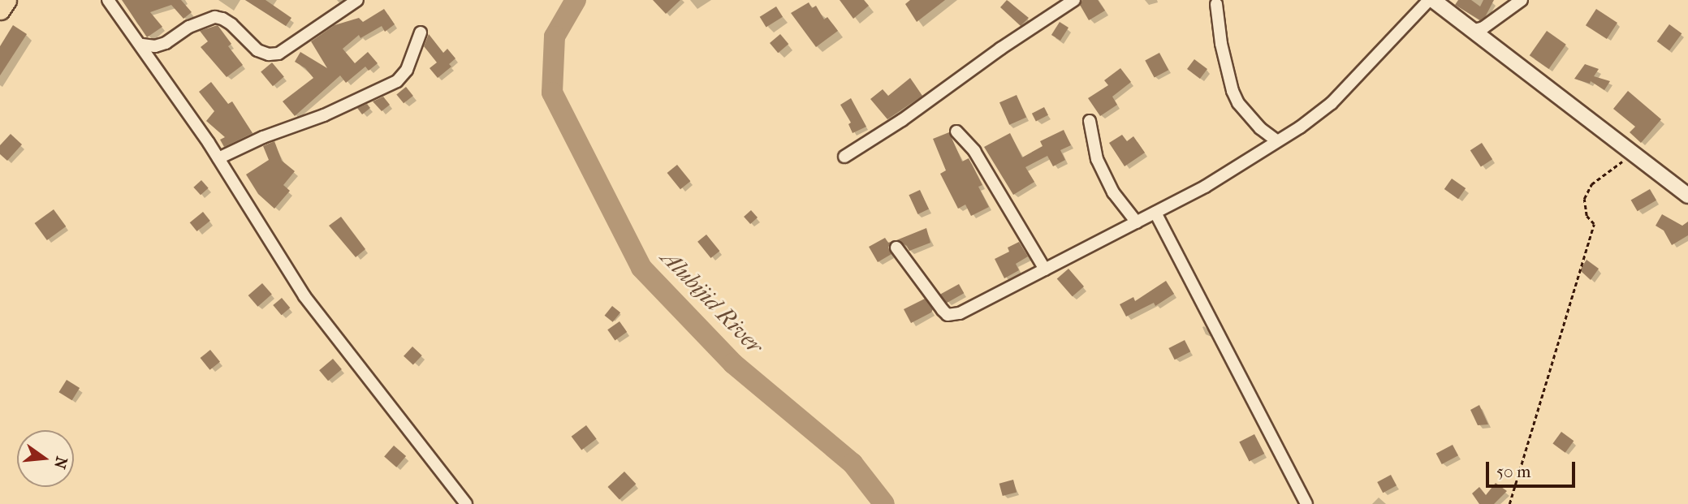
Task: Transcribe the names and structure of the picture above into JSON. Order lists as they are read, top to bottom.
{
  "water": ["Alubijid River"],
  "scale_bar": "50 m",
  "north": "right"
}
